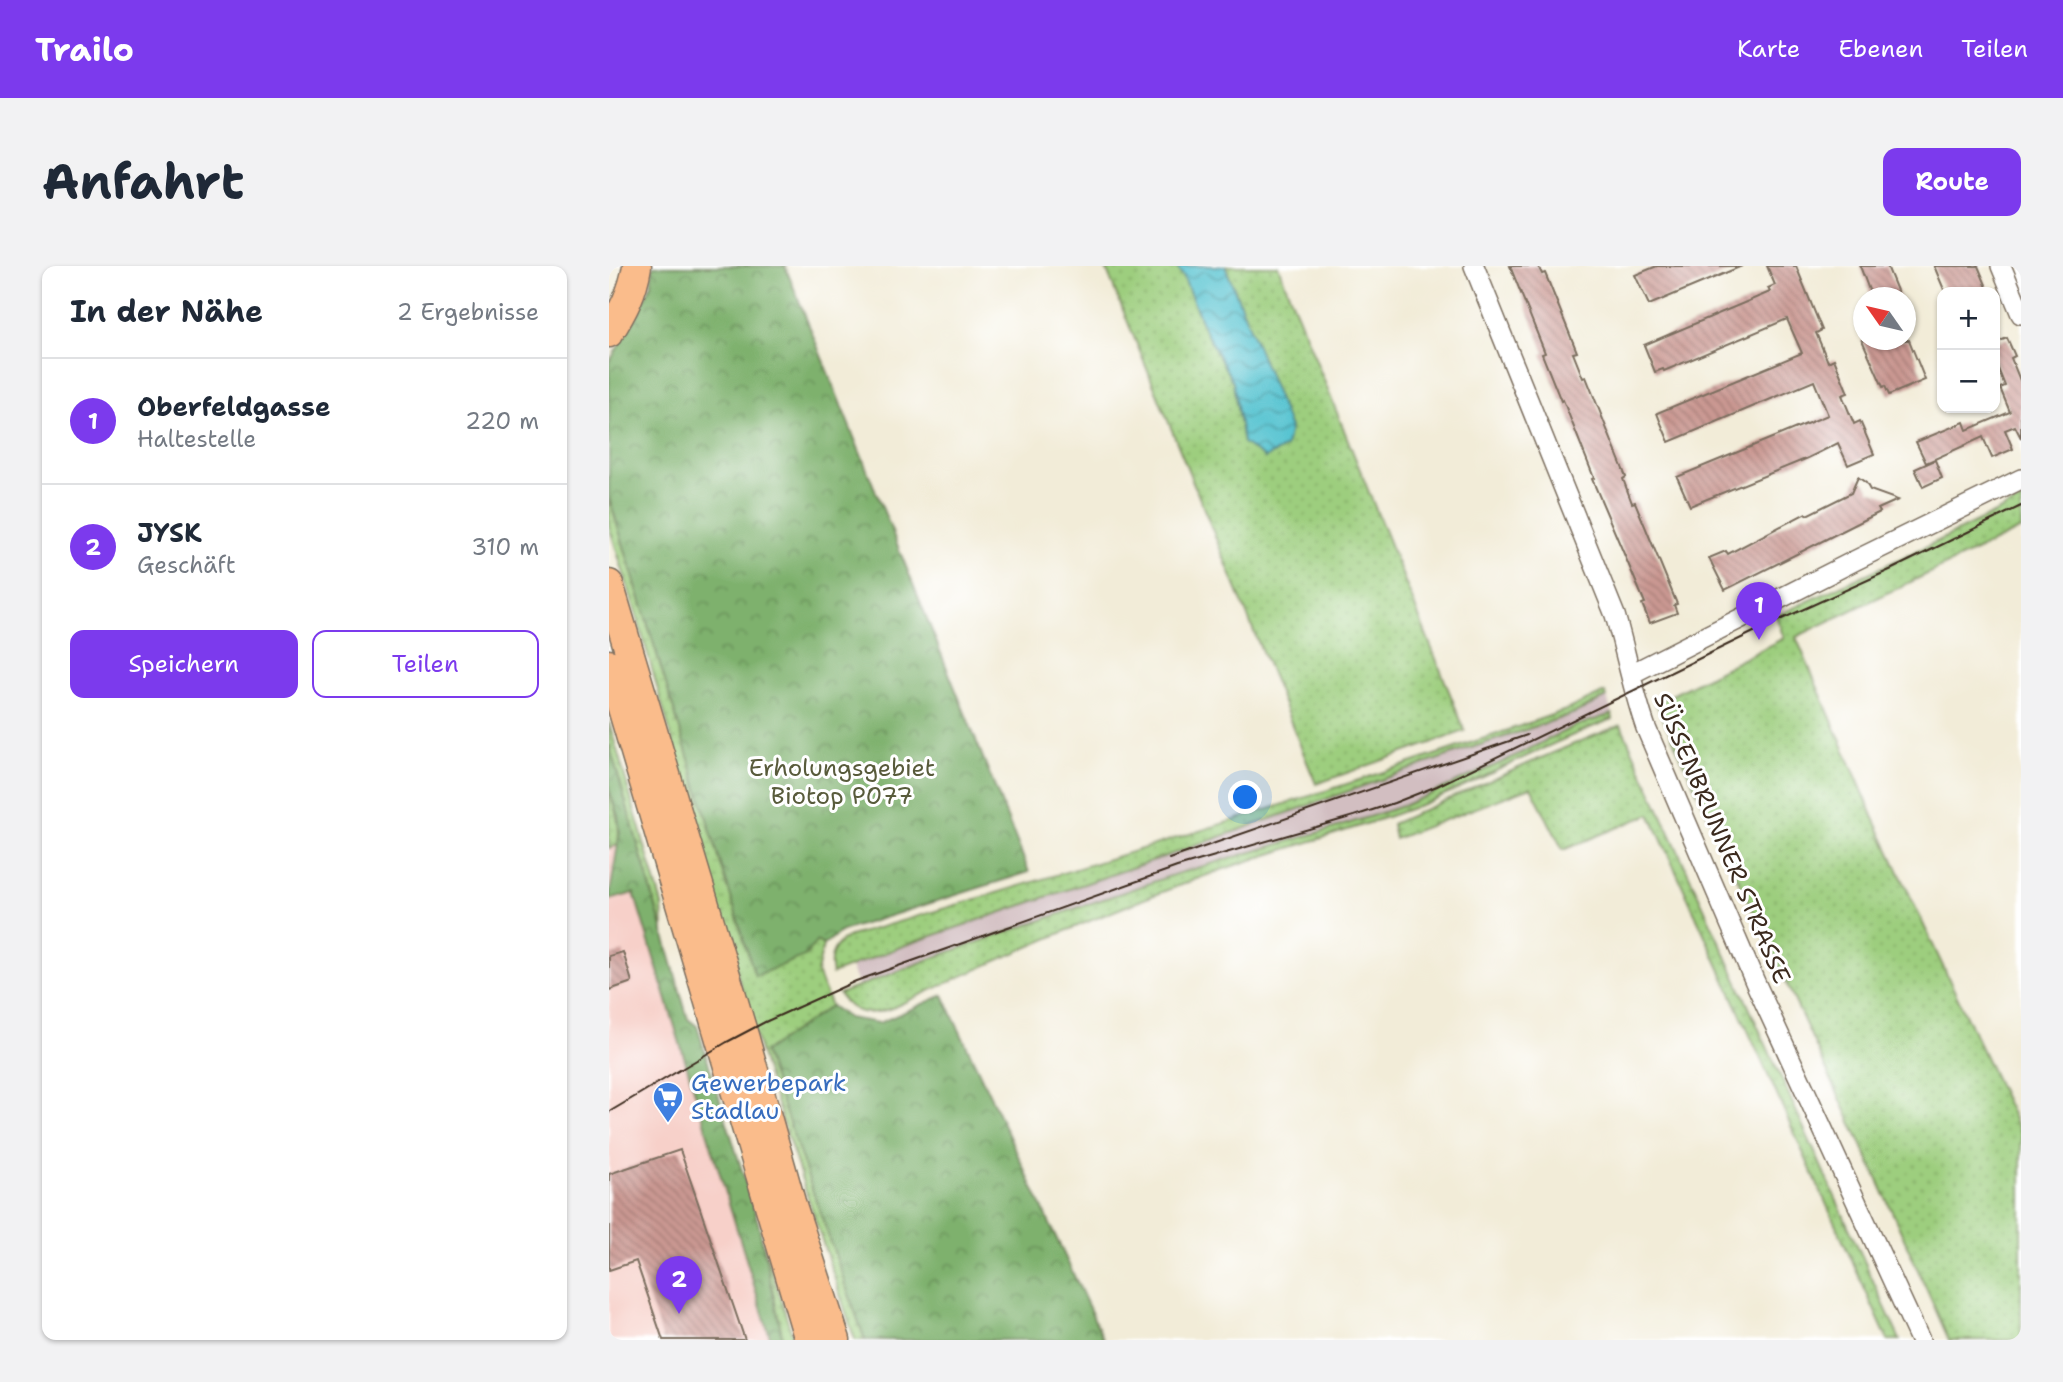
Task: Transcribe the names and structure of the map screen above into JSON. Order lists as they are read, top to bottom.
{
  "streets": {
    "street": ["SÜSSENBRUNNER STRASSE"]
  },
  "parks": ["Erholungsgebiet Biotop P077"],
  "places": {
    "supermarket": ["Gewerbepark Stadlau"]
  },
  "north": "top left",
  "page": {
    "header": "Trailo",
    "nav": ["Karte", "Ebenen", "Teilen"],
    "buttons": [
      "Route",
      ["Speichern", "Teilen"]
    ],
    "title": "Anfahrt",
    "heading": ["In der Nähe", "2 Ergebnisse"],
    "map_buttons": ["+", "−"],
    "list": [
      {
        "mark": "1",
        "name": "Oberfeldgasse",
        "note": "Haltestelle",
        "value": "220 m"
      },
      {
        "mark": "2",
        "name": "JYSK",
        "note": "Geschäft",
        "value": "310 m"
      }
    ],
    "pins": ["1", "2"]
  }
}
